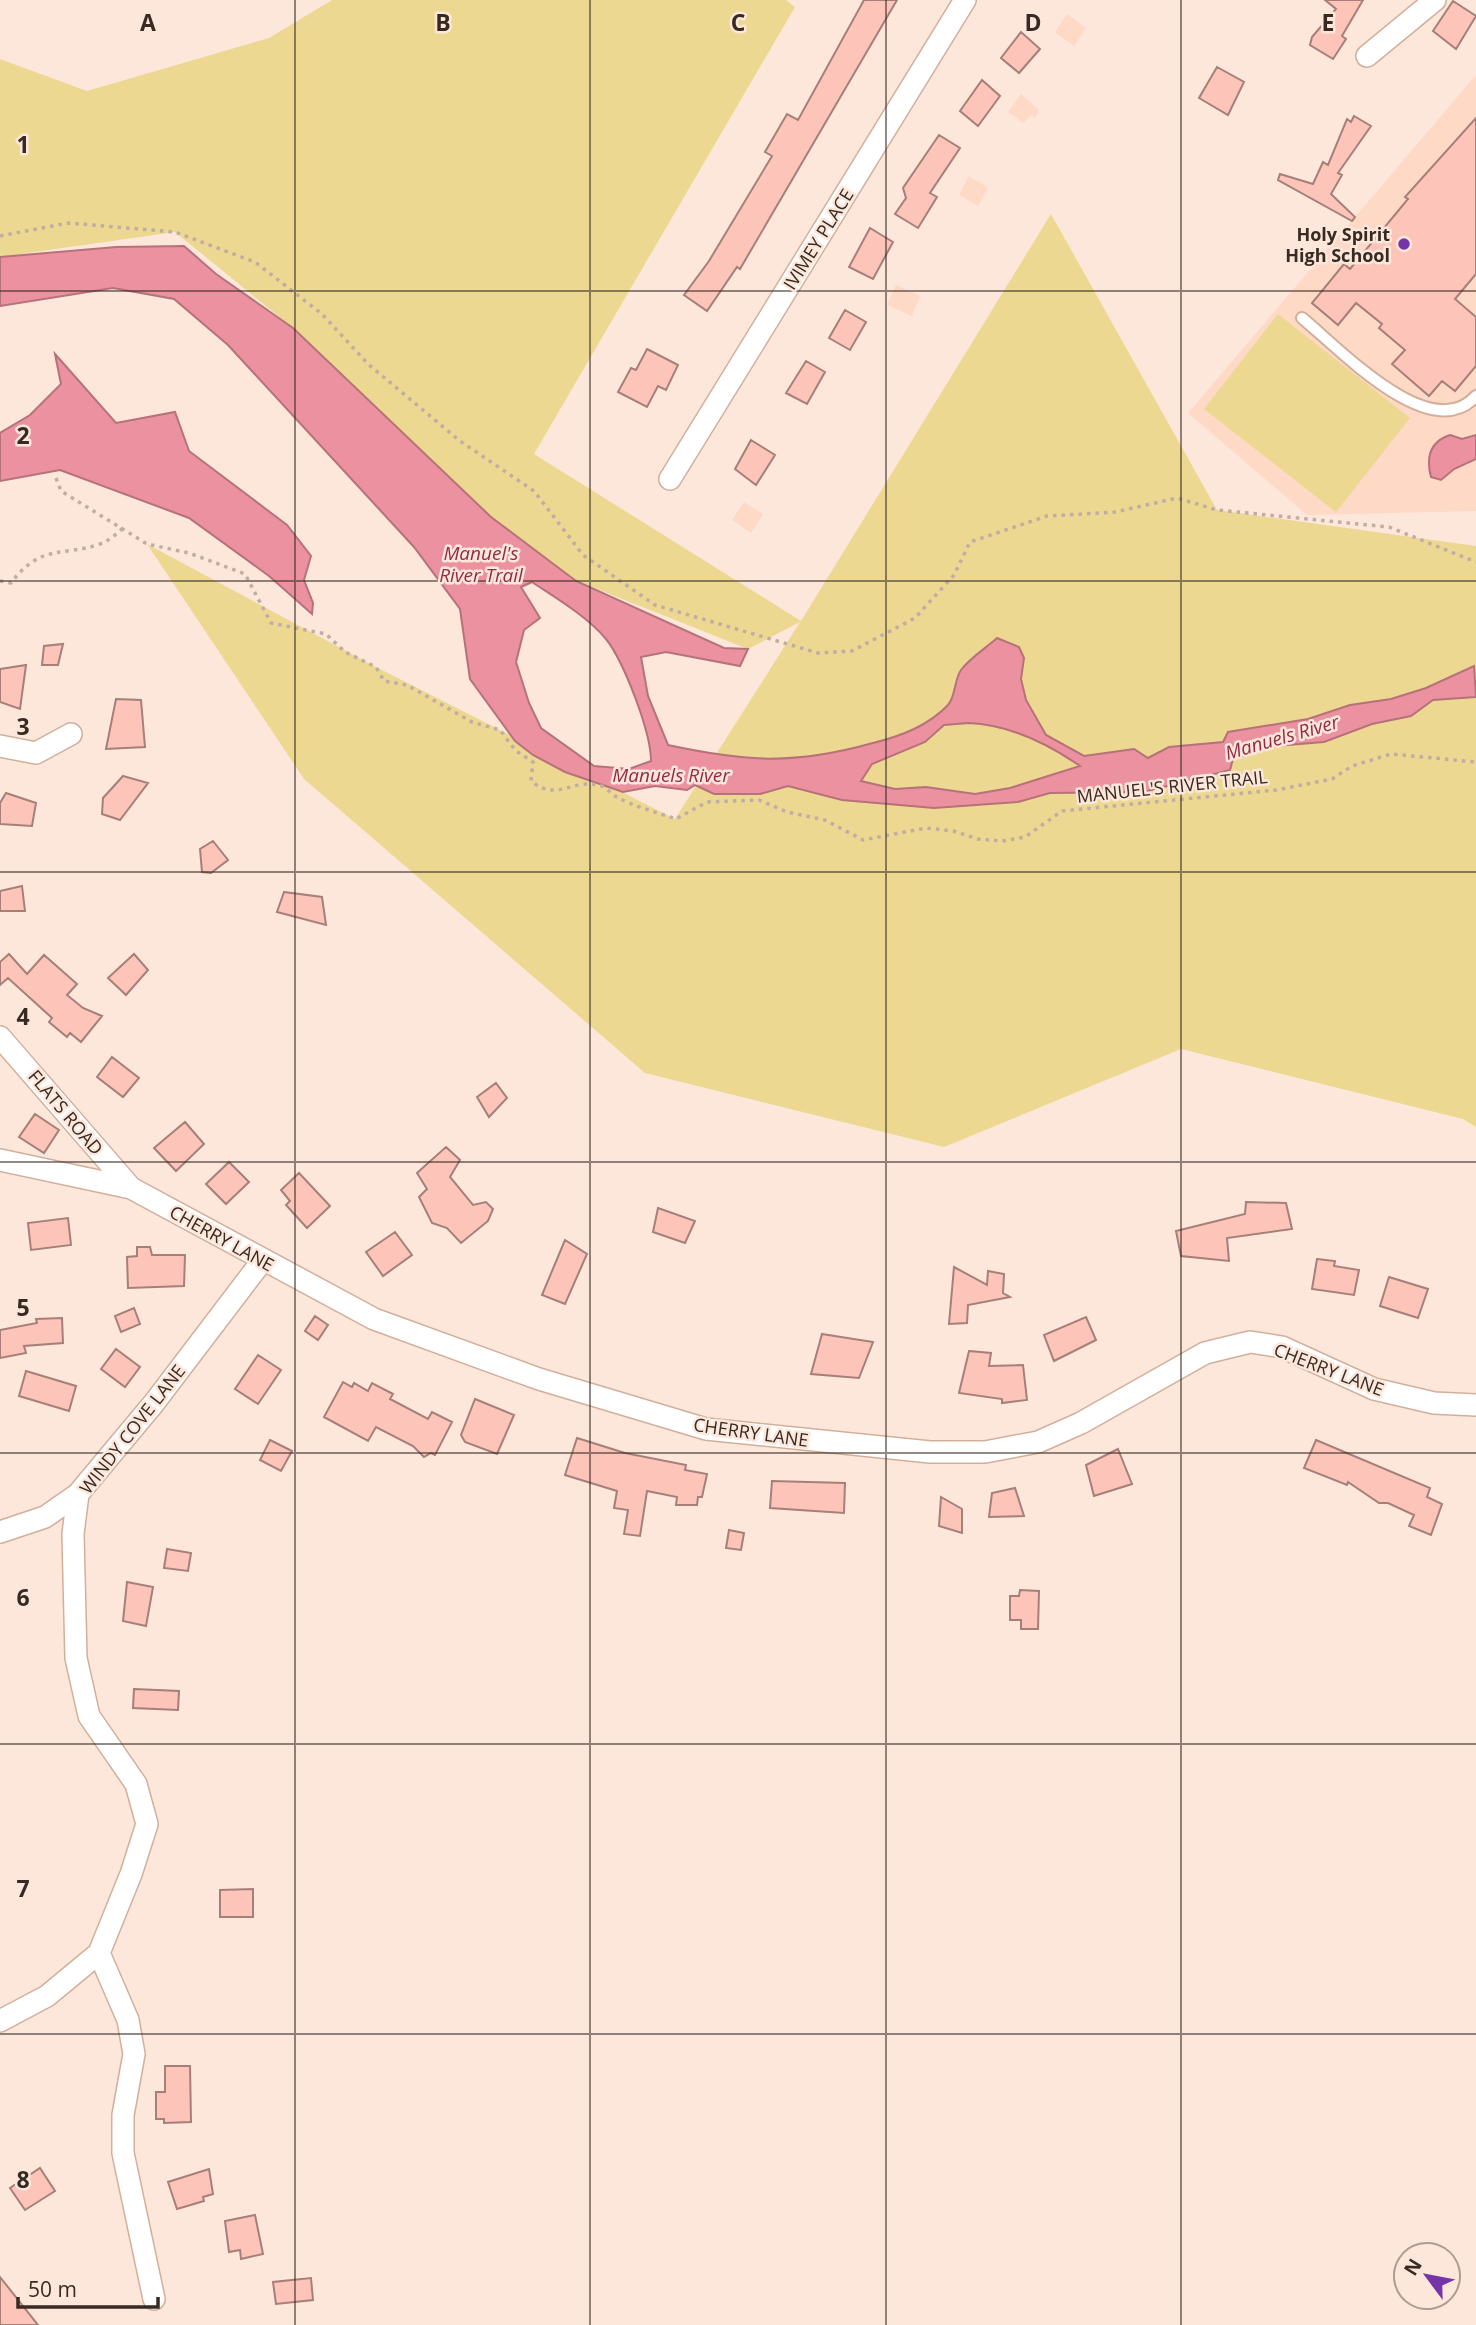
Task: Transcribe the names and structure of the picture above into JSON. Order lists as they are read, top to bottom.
{
  "streets": {
    "street": [
      "IVIMEY PLACE",
      "FLATS ROAD",
      "CHERRY LANE",
      "WINDY COVE LANE"
    ],
    "path": ["MANUEL'S RIVER TRAIL"]
  },
  "crossings": [
    ["FLATS ROAD", "CHERRY LANE"],
    ["CHERRY LANE", "WINDY COVE LANE"]
  ],
  "water": ["Manuel's River Trail", "Manuels River"],
  "places": ["Holy Spirit High School"],
  "scale_bar": "50 m",
  "north": "top left",
  "grid": {
    "columns": [
      "A",
      "B",
      "C",
      "D",
      "E"
    ],
    "rows": [
      "1",
      "2",
      "3",
      "4",
      "5",
      "6",
      "7",
      "8"
    ]
  }
}
